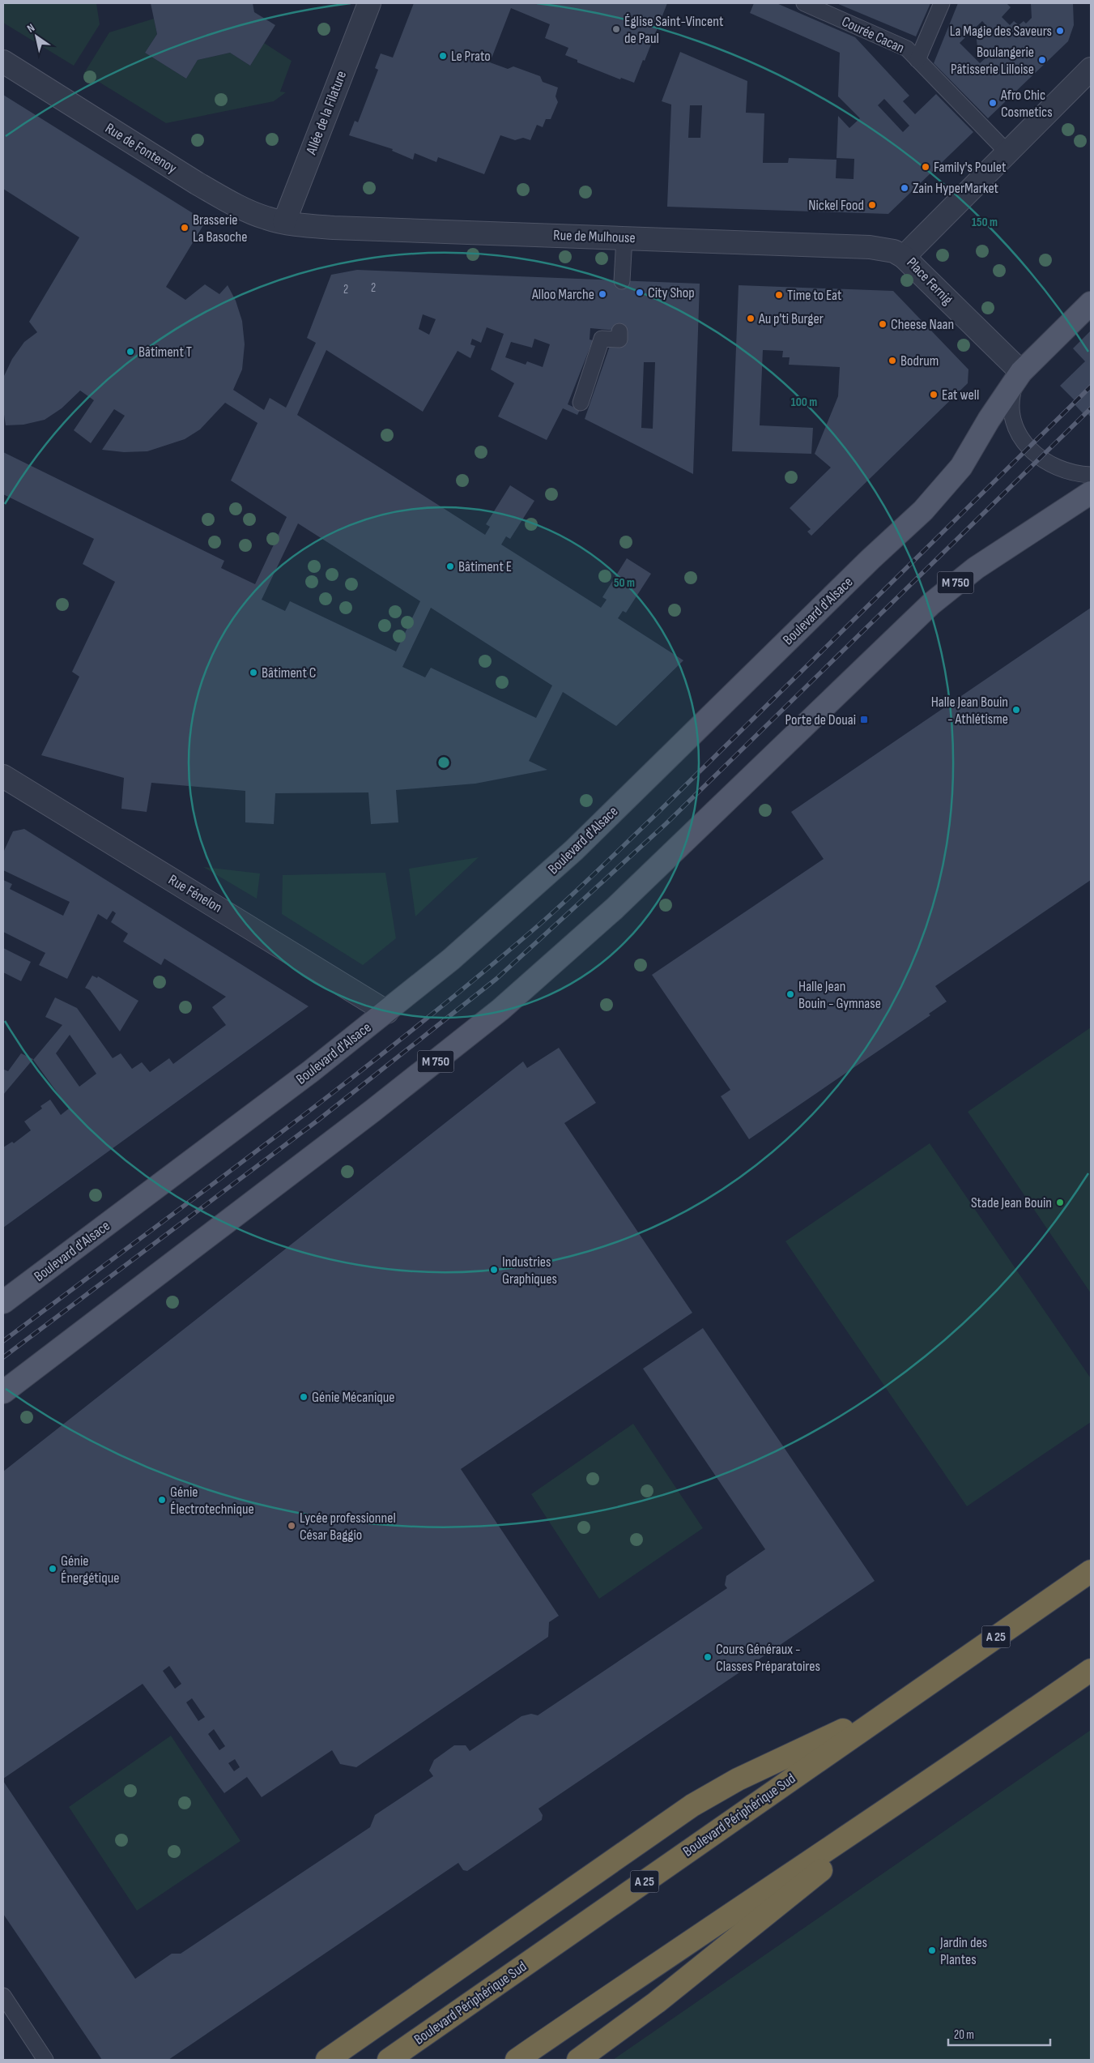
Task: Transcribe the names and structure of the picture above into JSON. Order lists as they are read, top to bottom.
{
  "streets": {
    "highway": ["A 25", "Boulevard Périphérique Sud"],
    "main road": ["M 750", "Boulevard d'Alsace"],
    "street": [
      "Allée de la Filature",
      "Rue de Fontenoy",
      "Rue de Mulhouse",
      "Place Fernig",
      "Rue Fénelon"
    ],
    "lane": ["Courée Cacan"]
  },
  "crossings": [
    ["Courée Cacan", "Place Fernig"],
    ["Allée de la Filature", "Rue de Fontenoy"],
    ["Allée de la Filature", "Rue de Mulhouse"],
    ["Rue de Fontenoy", "Rue de Mulhouse"],
    ["Rue de Mulhouse", "Place Fernig"],
    ["Place Fernig", "Boulevard d'Alsace"],
    ["Boulevard d'Alsace", "Rue Fénelon"]
  ],
  "places": {
    "other": [
      "Église Saint-Vincent de Paul",
      "La Magie des Saveurs",
      "Le Prato",
      "Boulangerie Pâtisserie Lilloise",
      "Afro Chic Cosmetics",
      "Family's Poulet",
      "Zain HyperMarket",
      "Nickel Food",
      "Brasserie La Basoche",
      "City Shop",
      "Alloo Marche",
      "Time to Eat",
      "Au p'ti Burger",
      "Cheese Naan",
      "Bâtiment T",
      "Bodrum",
      "Eat well",
      "Bâtiment E",
      "Bâtiment C",
      "Halle Jean Bouin - Athlétisme",
      "Halle Jean Bouin - Gymnase",
      "Stade Jean Bouin",
      "Industries Graphiques",
      "Génie Mécanique",
      "Génie Électrotechnique",
      "Lycée professionnel César Baggio",
      "Génie Énergétique",
      "Cours Généraux - Classes Préparatoires",
      "Jardin des Plantes"
    ],
    "transit": ["Porte de Douai"]
  },
  "house_numbers": ["2", "2"],
  "scale_bar": "20 m",
  "north": "top left",
  "rings": ["150 m", "100 m", "50 m"]
}
